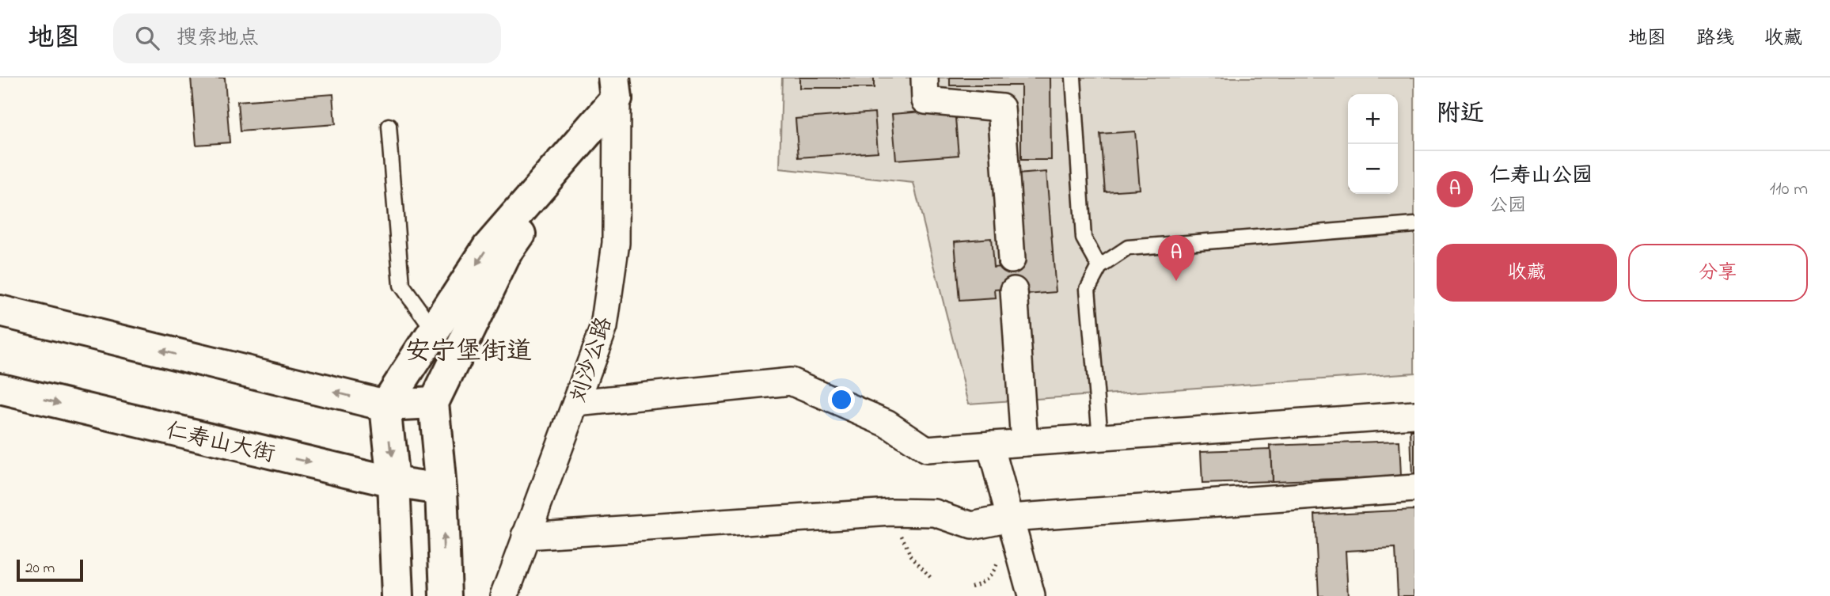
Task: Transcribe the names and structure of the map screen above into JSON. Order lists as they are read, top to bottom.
{
  "streets": {
    "main road": ["仁寿山大街"],
    "street": ["刘沙公路"]
  },
  "districts": ["安宁堡街道"],
  "scale_bar": "20 m",
  "page": {
    "header": "地图",
    "search": "搜索地点",
    "nav": ["地图", "路线", "收藏"],
    "heading": "附近",
    "map_buttons": ["+", "−"],
    "list": [
      {
        "mark": "A",
        "name": "仁寿山公园",
        "note": "公园",
        "value": "110 m"
      }
    ],
    "buttons": ["收藏", "分享"],
    "pins": "A",
    "scale": "20 m"
  }
}
